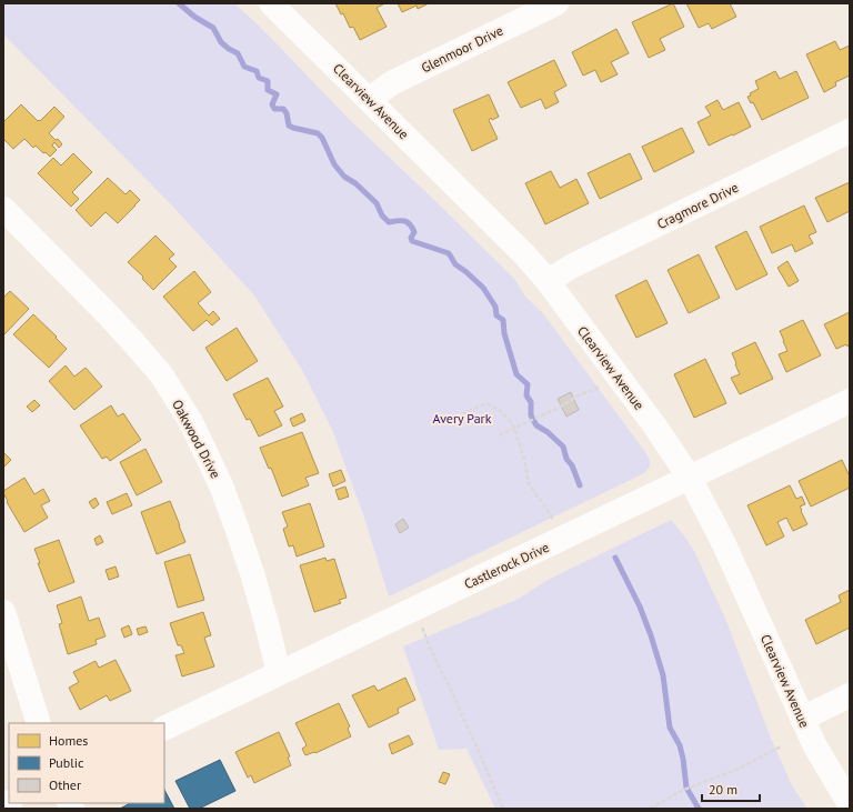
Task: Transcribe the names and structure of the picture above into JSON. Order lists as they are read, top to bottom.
{
  "streets": {
    "street": [
      "Glenmoor Drive",
      "Clearview Avenue",
      "Cragmore Drive",
      "Oakwood Drive",
      "Castlerock Drive"
    ]
  },
  "crossings": [
    ["Glenmoor Drive", "Clearview Avenue"],
    ["Clearview Avenue", "Cragmore Drive"],
    ["Clearview Avenue", "Castlerock Drive"],
    ["Oakwood Drive", "Castlerock Drive"]
  ],
  "parks": ["Avery Park"],
  "legend": ["Homes", "Public", "Other"],
  "scale_bar": "20 m"
}
